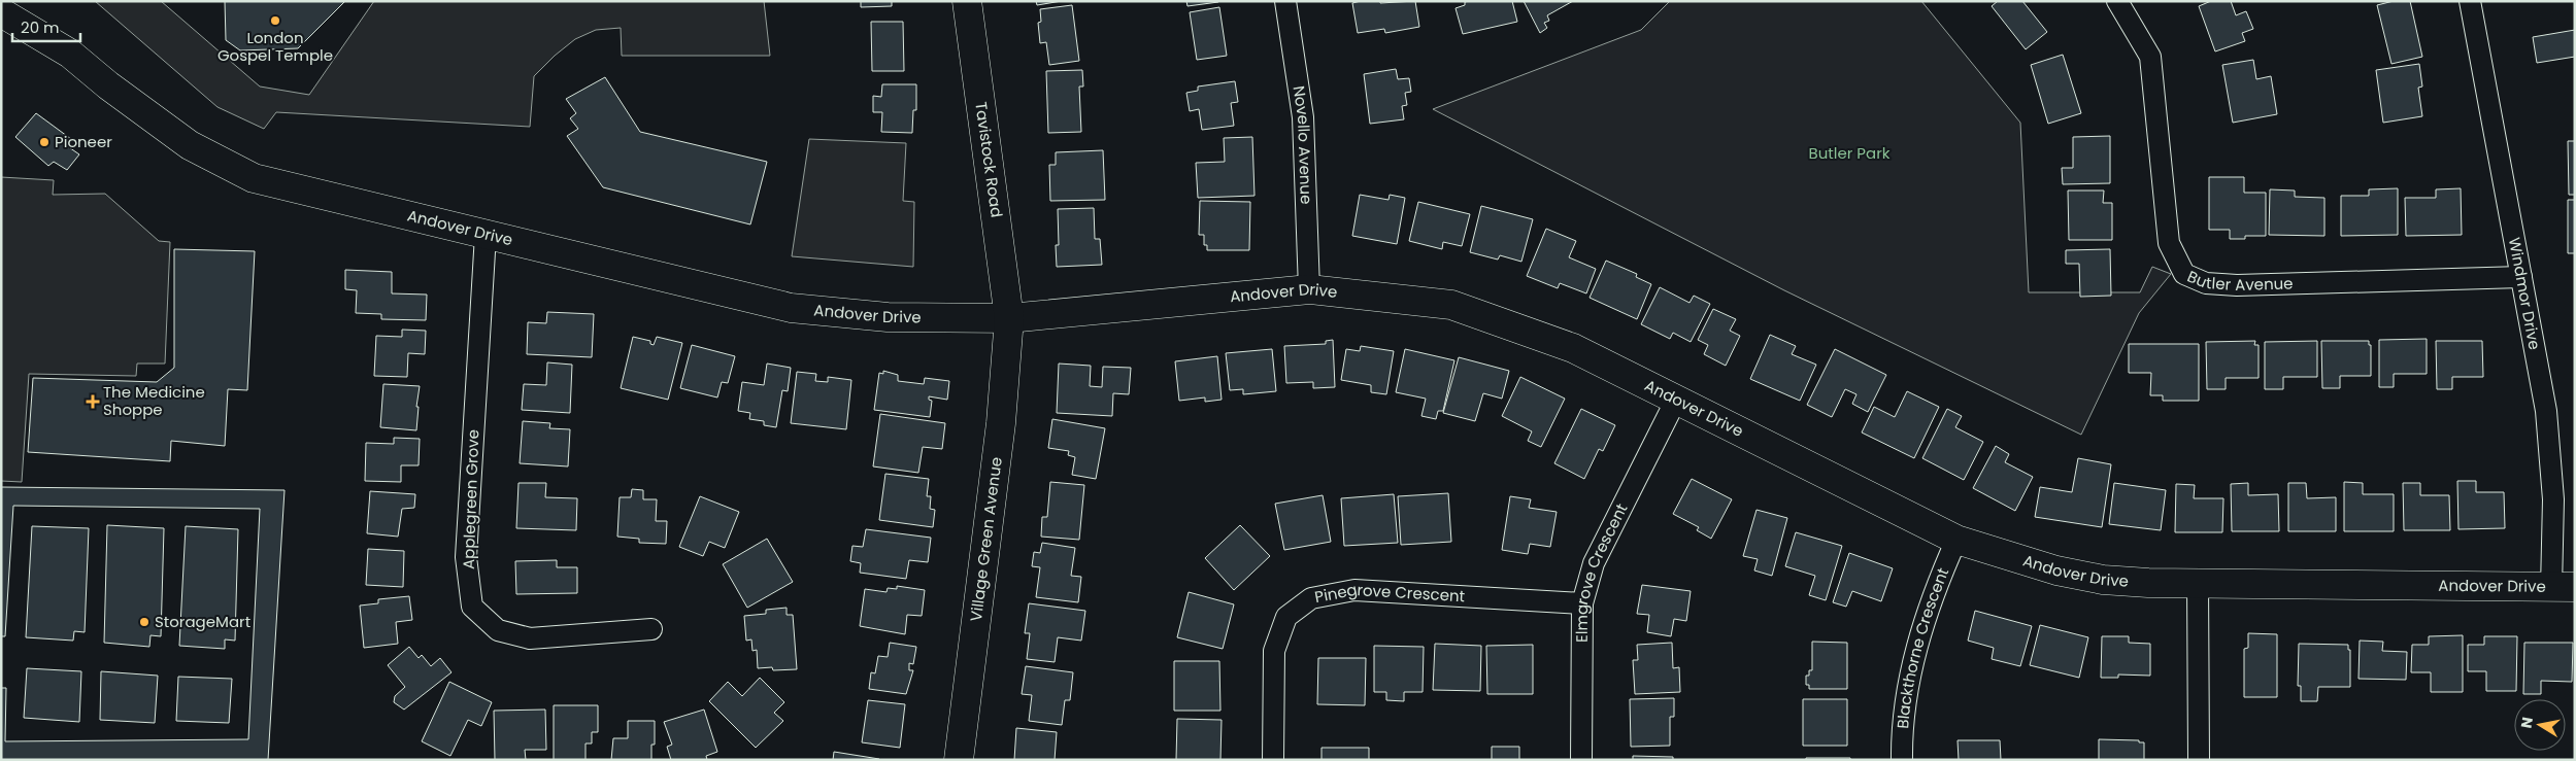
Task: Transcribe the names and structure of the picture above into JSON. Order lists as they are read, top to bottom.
{
  "streets": {
    "street": [
      "Novello Avenue",
      "Tavistock Road",
      "Andover Drive",
      "Butler Avenue",
      "Windmor Drive",
      "Applegreen Grove",
      "Village Green Avenue",
      "Elmgrove Crescent",
      "Pinegrove Crescent",
      "Blackthorne Crescent"
    ]
  },
  "crossings": [
    ["Novello Avenue", "Andover Drive"],
    ["Tavistock Road", "Andover Drive"],
    ["Tavistock Road", "Village Green Avenue"],
    ["Andover Drive", "Windmor Drive"],
    ["Andover Drive", "Applegreen Grove"],
    ["Andover Drive", "Village Green Avenue"],
    ["Andover Drive", "Elmgrove Crescent"],
    ["Andover Drive", "Blackthorne Crescent"],
    ["Butler Avenue", "Windmor Drive"],
    ["Elmgrove Crescent", "Pinegrove Crescent"]
  ],
  "parks": ["Butler Park"],
  "places": {
    "other": ["London Gospel Temple", "Pioneer", "StorageMart"],
    "health": ["The Medicine Shoppe"]
  },
  "scale_bar": "20 m",
  "north": "left"
}
